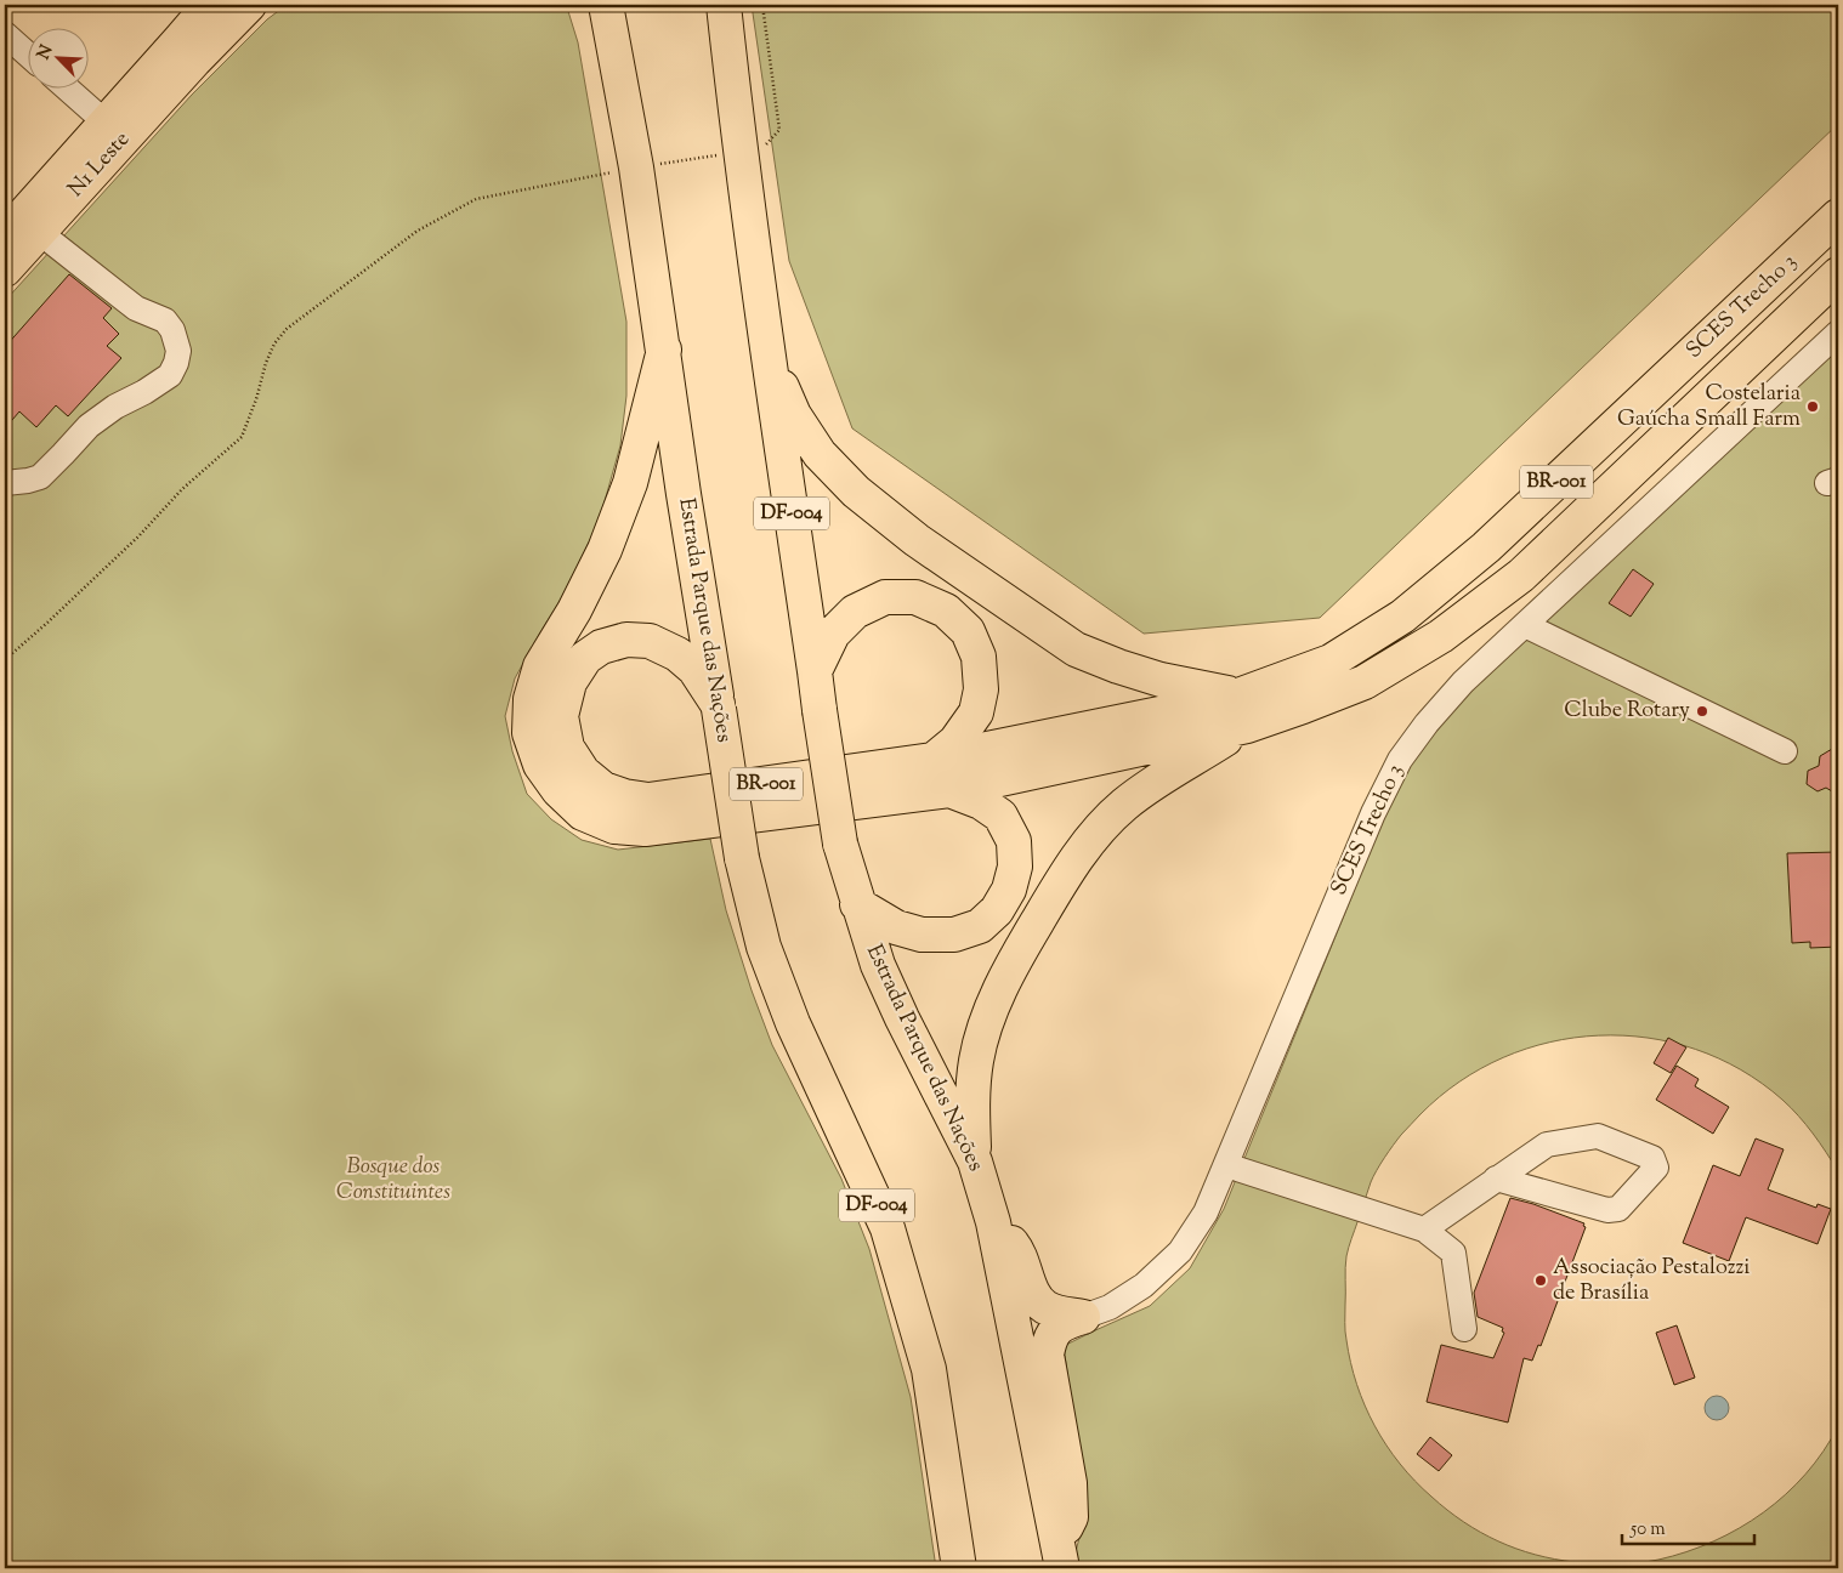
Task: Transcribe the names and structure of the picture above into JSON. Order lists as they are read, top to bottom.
{
  "streets": {
    "highway": [
      "N1 Leste",
      "SCES Trecho 3",
      "BR-001",
      "DF-004",
      "Estrada Parque das Nações"
    ]
  },
  "crossings": [
    ["SCES Trecho 3", "BR-001"],
    ["BR-001", "Estrada Parque das Nações"]
  ],
  "parks": ["Bosque dos Constituintes"],
  "places": ["Costelaria Gaúcha Small Farm", "Clube Rotary", "Associação Pestalozzi de Brasília"],
  "scale_bar": "50 m",
  "north": "top left"
}
